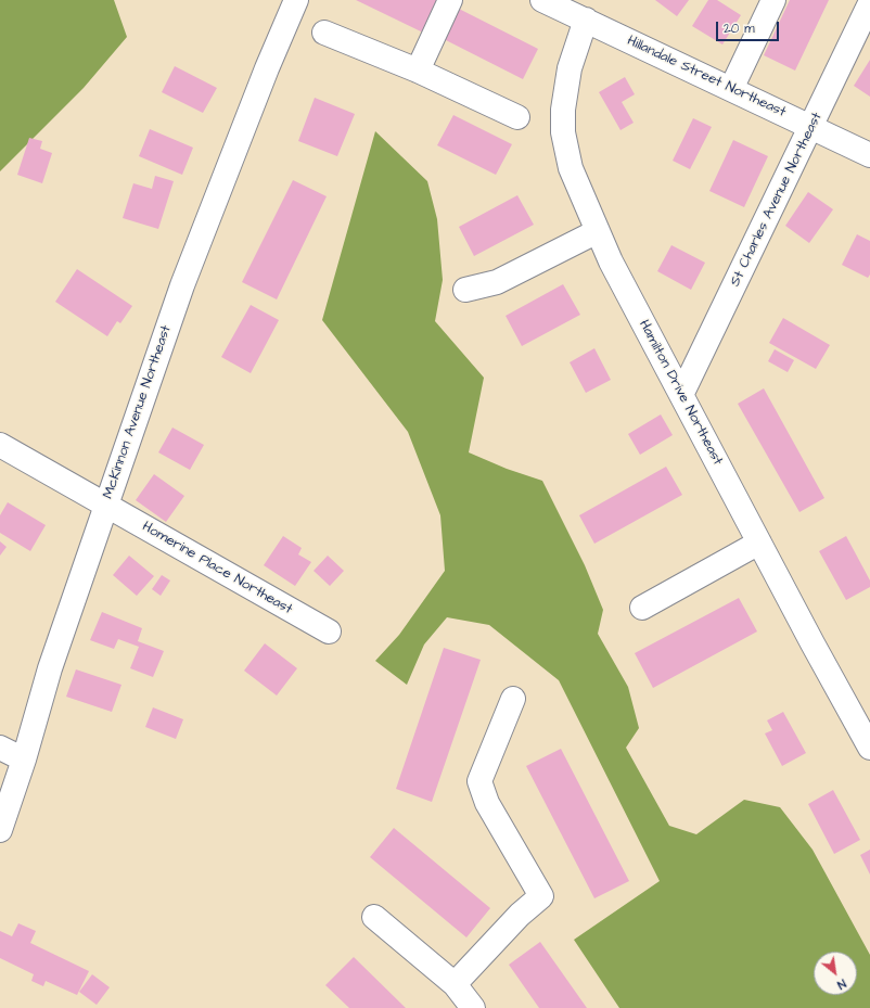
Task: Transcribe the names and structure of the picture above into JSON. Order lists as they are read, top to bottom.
{
  "streets": {
    "street": [
      "Hillandale Street Northeast",
      "St Charles Avenue Northeast",
      "Hamilton Drive Northeast",
      "McKinnon Avenue Northeast",
      "Homerine Place Northeast"
    ]
  },
  "crossings": [
    ["Hillandale Street Northeast", "St Charles Avenue Northeast"],
    ["Hillandale Street Northeast", "Hamilton Drive Northeast"],
    ["St Charles Avenue Northeast", "Hamilton Drive Northeast"],
    ["McKinnon Avenue Northeast", "Homerine Place Northeast"]
  ],
  "scale_bar": "20 m",
  "north": "bottom right"
}
